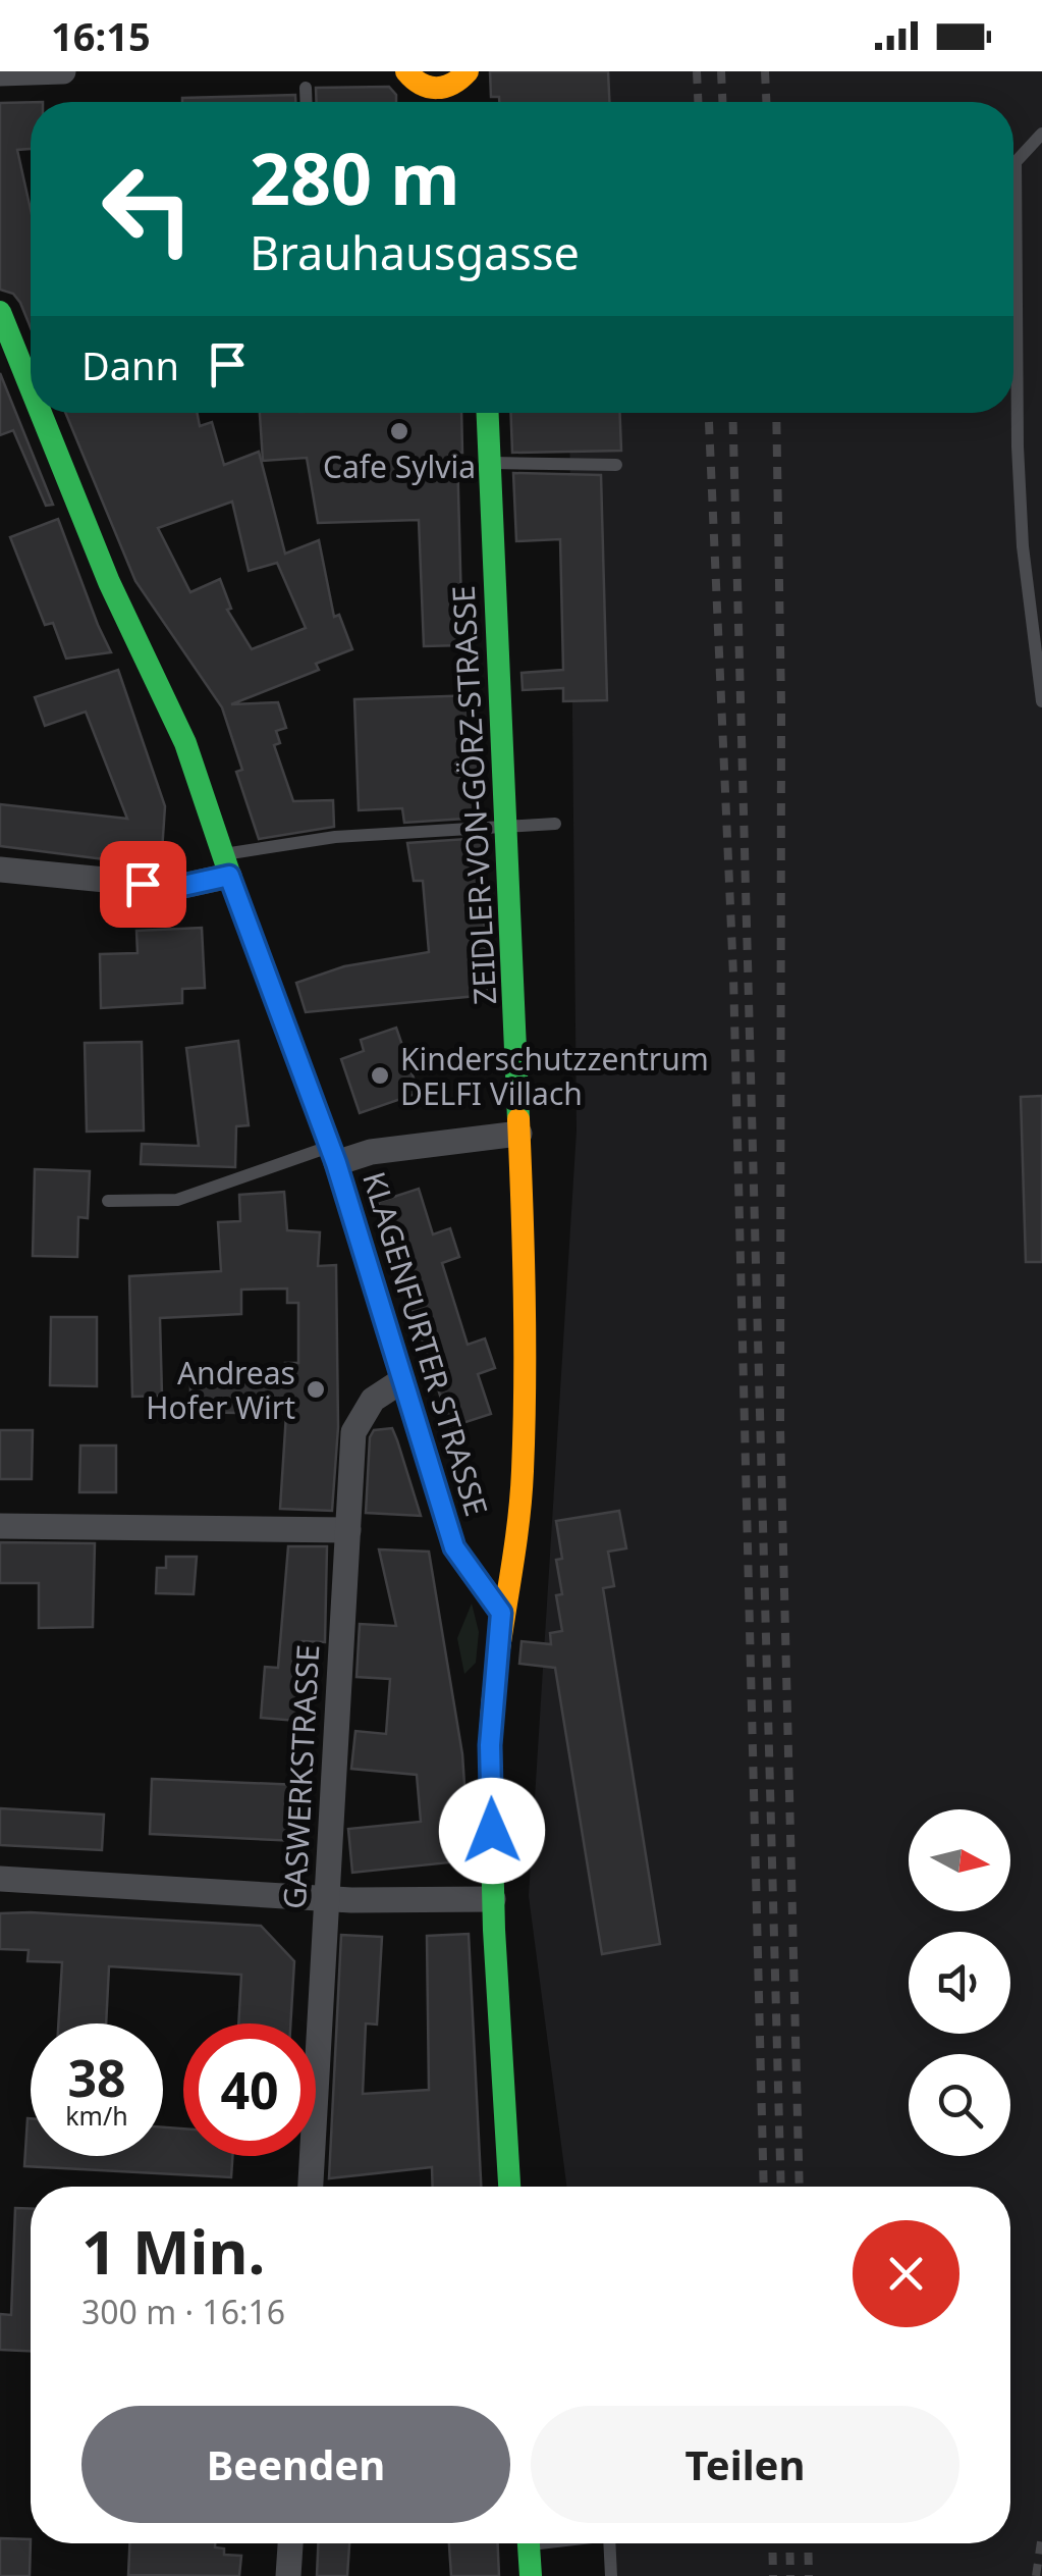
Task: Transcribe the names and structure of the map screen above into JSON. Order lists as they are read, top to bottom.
{
  "streets": {
    "street": ["ZEIDLER-VON-GÖRZ-STRASSE", "KLAGENFURTER STRASSE", "GASWERKSTRASSE"]
  },
  "crossings": [
    ["ZEIDLER-VON-GÖRZ-STRASSE", "KLAGENFURTER STRASSE"],
    ["KLAGENFURTER STRASSE", "GASWERKSTRASSE"]
  ],
  "places": ["Cafe Sylvia", "Kinderschutzzentrum DELFI Villach", "Andreas Hofer Wirt"],
  "north": "right",
  "page": {
    "status": "16:15",
    "turn": ["280 m", "Brauhausgasse"],
    "then": "Dann",
    "speed": "38 km/h",
    "limit": "40",
    "heading": ["1 Min.", "300 m · 16:16"],
    "buttons": ["Beenden", "Teilen"]
  }
}
